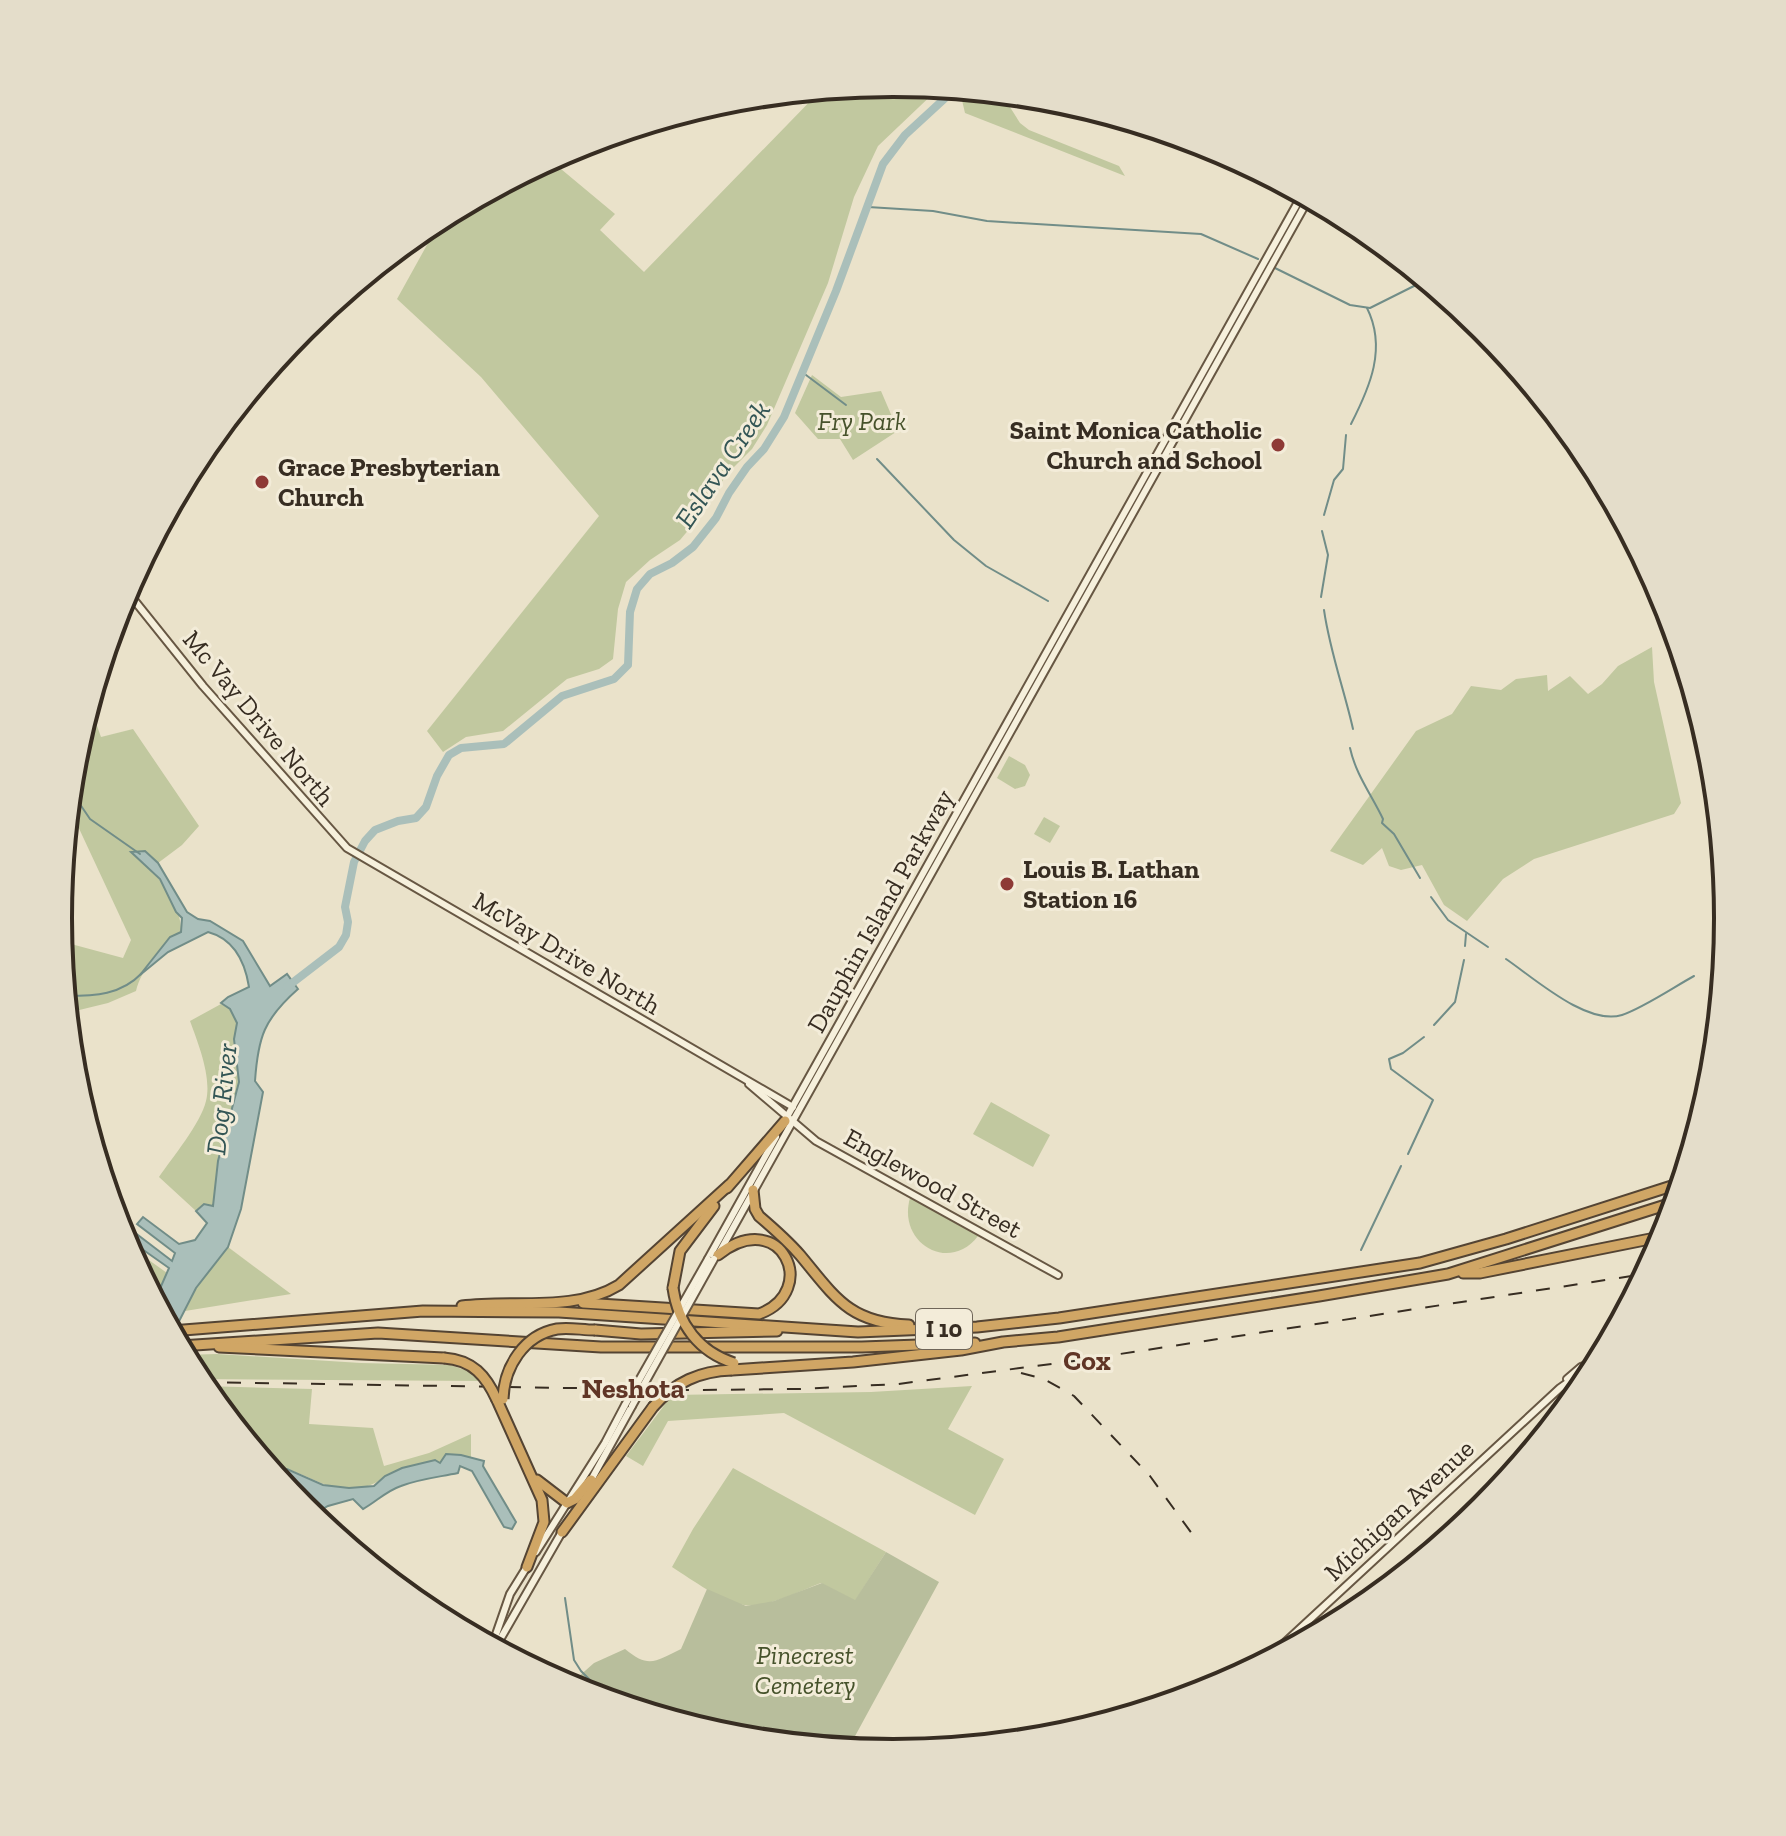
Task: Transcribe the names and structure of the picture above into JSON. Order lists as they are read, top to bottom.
{
  "streets": {
    "highway": ["I 10"],
    "main road": [
      "Mc Vay Drive North",
      "Dauphin Island Parkway",
      "McVay Drive North",
      "Englewood Street",
      "Michigan Avenue"
    ]
  },
  "crossings": [
    ["Mc Vay Drive North", "McVay Drive North"],
    ["Dauphin Island Parkway", "McVay Drive North"],
    ["Dauphin Island Parkway", "Englewood Street"],
    ["McVay Drive North", "Englewood Street"]
  ],
  "districts": ["Cox", "Neshota"],
  "water": ["Eslava Creek", "Dog River"],
  "parks": ["Fry Park", "Pinecrest Cemetery"],
  "places": ["Saint Monica Catholic Church and School", "Grace Presbyterian Church", "Louis B. Lathan Station 16"]
}
